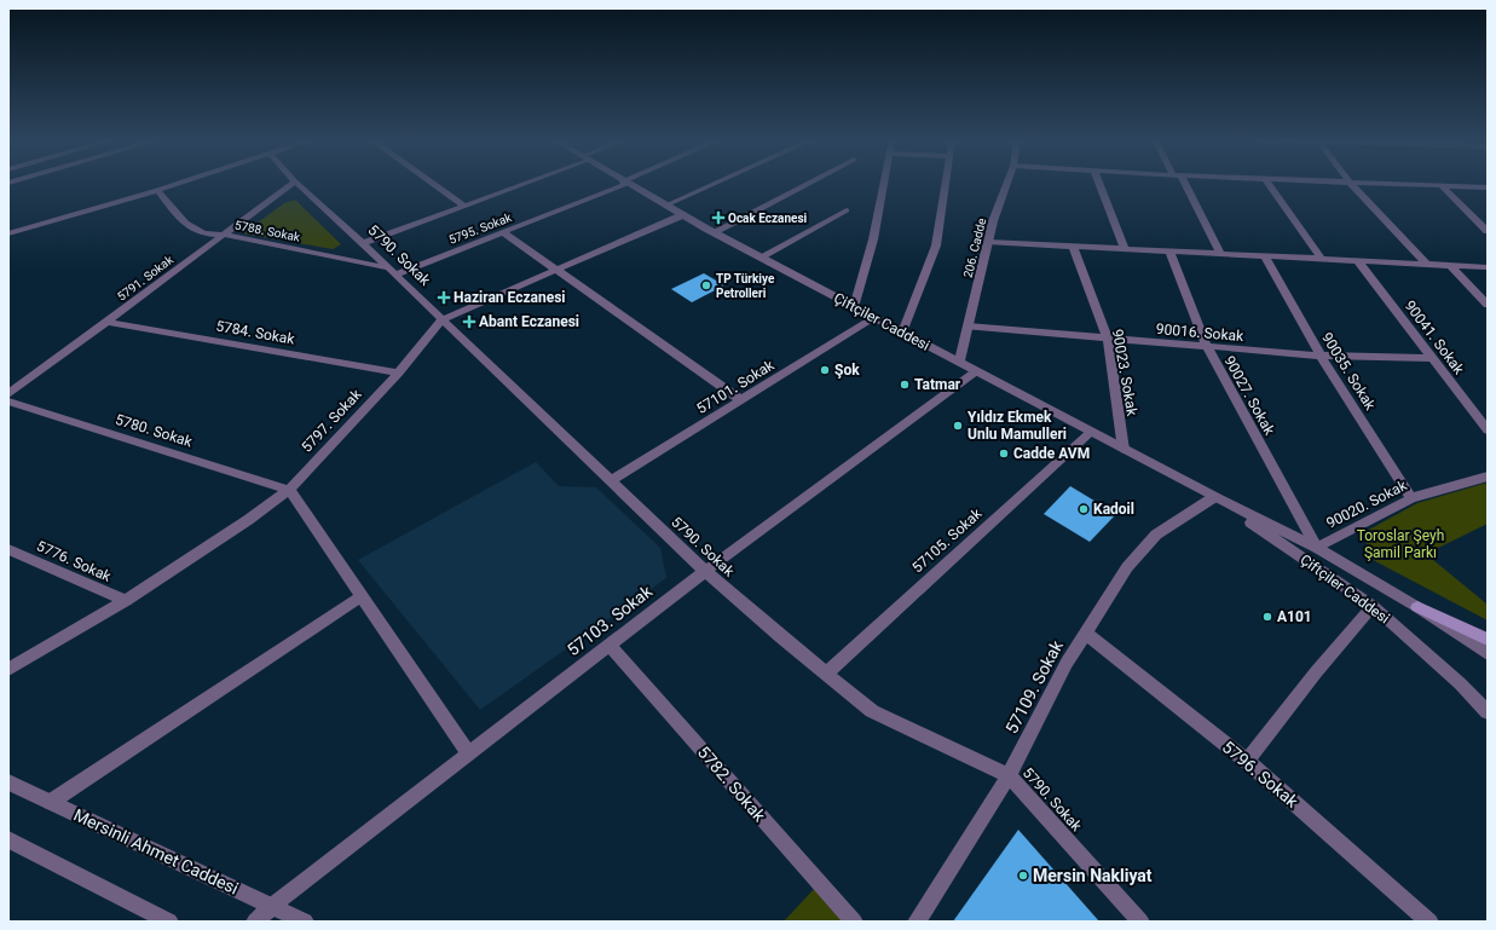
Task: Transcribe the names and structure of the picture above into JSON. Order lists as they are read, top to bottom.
{
  "streets": {
    "street": [
      "5795. Sokak",
      "5788. Sokak",
      "206. Cadde",
      "5790. Sokak",
      "5791. Sokak",
      "Çiftçiler Caddesi",
      "5784. Sokak",
      "90016. Sokak",
      "90041. Sokak",
      "90035. Sokak",
      "90023. Sokak",
      "57101. Sokak",
      "90027. Sokak",
      "5797. Sokak",
      "5780. Sokak",
      "90020. Sokak",
      "57105. Sokak",
      "5776. Sokak",
      "57103. Sokak",
      "57109. Sokak",
      "5796. Sokak",
      "5782. Sokak",
      "Mersinli Ahmet Caddesi"
    ]
  },
  "crossings": [
    ["5795. Sokak", "5788. Sokak"],
    ["5795. Sokak", "5790. Sokak"],
    ["5795. Sokak", "Çiftçiler Caddesi"],
    ["5788. Sokak", "5790. Sokak"],
    ["5788. Sokak", "5791. Sokak"],
    ["206. Cadde", "Çiftçiler Caddesi"],
    ["206. Cadde", "90016. Sokak"],
    ["5790. Sokak", "57101. Sokak"],
    ["5790. Sokak", "5797. Sokak"],
    ["5790. Sokak", "57105. Sokak"],
    ["5790. Sokak", "57103. Sokak"],
    ["5790. Sokak", "57109. Sokak"],
    ["5791. Sokak", "5784. Sokak"],
    ["Çiftçiler Caddesi", "90023. Sokak"],
    ["Çiftçiler Caddesi", "57101. Sokak"],
    ["Çiftçiler Caddesi", "90027. Sokak"],
    ["Çiftçiler Caddesi", "5797. Sokak"],
    ["Çiftçiler Caddesi", "90020. Sokak"],
    ["Çiftçiler Caddesi", "57105. Sokak"],
    ["Çiftçiler Caddesi", "57103. Sokak"],
    ["Çiftçiler Caddesi", "57109. Sokak"],
    ["5784. Sokak", "5797. Sokak"],
    ["90016. Sokak", "90041. Sokak"],
    ["90016. Sokak", "90035. Sokak"],
    ["90016. Sokak", "90023. Sokak"],
    ["90016. Sokak", "90027. Sokak"],
    ["90035. Sokak", "90020. Sokak"],
    ["90027. Sokak", "90020. Sokak"],
    ["5797. Sokak", "5780. Sokak"],
    ["5797. Sokak", "5776. Sokak"],
    ["57103. Sokak", "5782. Sokak"],
    ["57103. Sokak", "Mersinli Ahmet Caddesi"],
    ["57109. Sokak", "5796. Sokak"]
  ],
  "parks": ["Toroslar Şeyh Şamil Parkı"],
  "places": {
    "health": ["Ocak Eczanesi", "Haziran Eczanesi", "Abant Eczanesi"],
    "other": [
      "TP Türkiye Petrolleri",
      "Şok",
      "Tatmar",
      "Yıldız Ekmek Unlu Mamulleri",
      "Cadde AVM",
      "Kadoil",
      "A101",
      "Mersin Nakliyat"
    ]
  }
}
